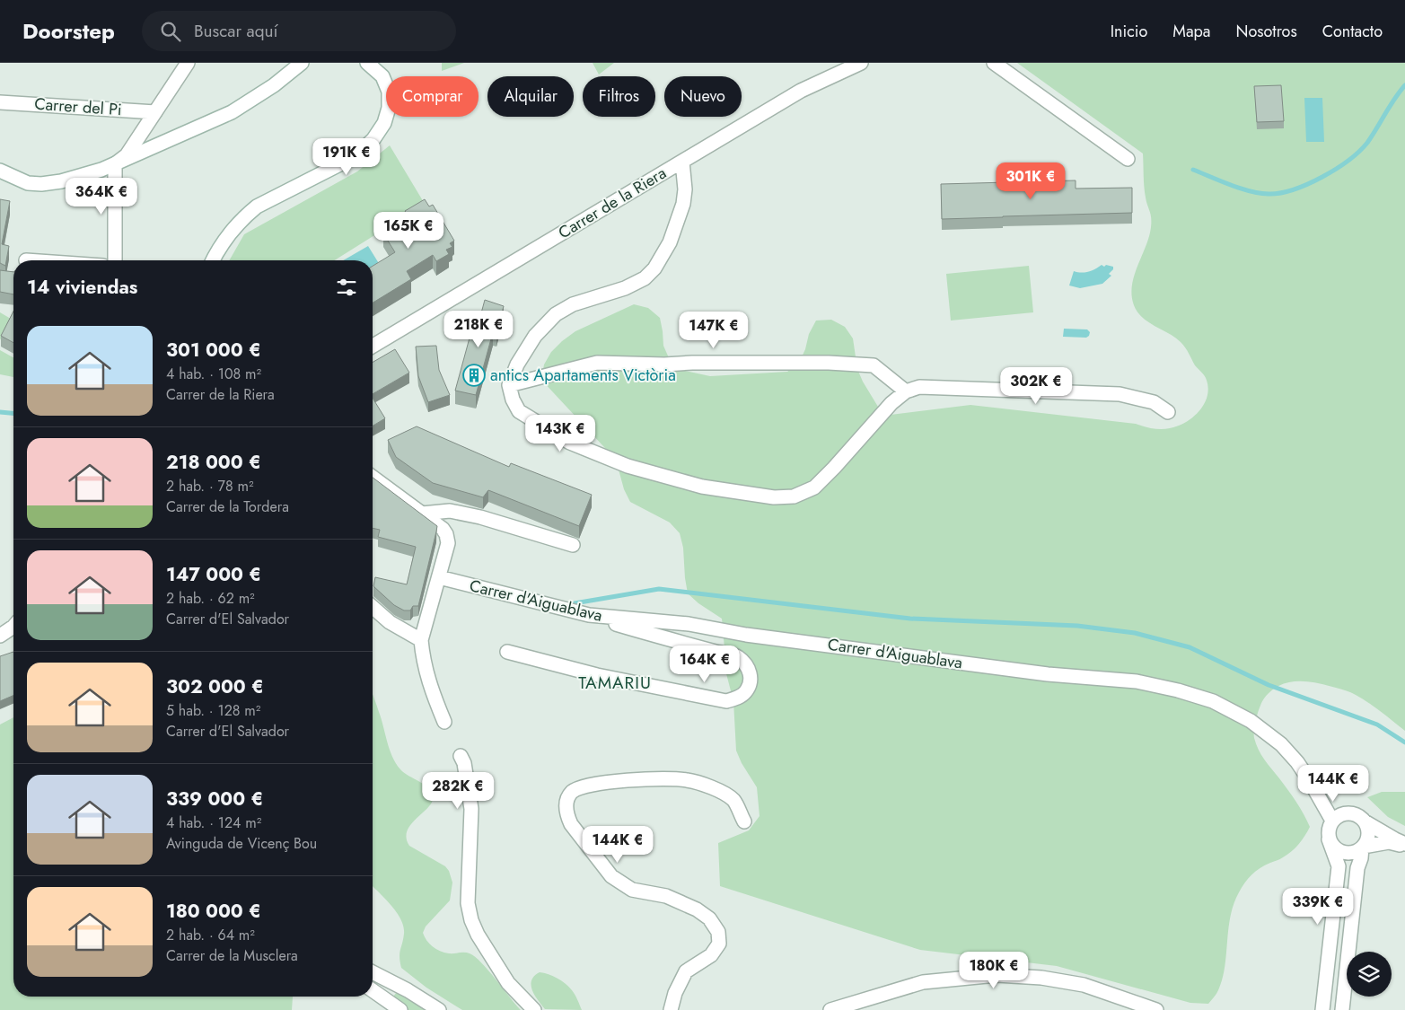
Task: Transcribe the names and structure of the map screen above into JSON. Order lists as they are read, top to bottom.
{
  "streets": {
    "street": ["Carrer del Pi", "Carrer de la Riera", "Carrer d'Aiguablava"]
  },
  "districts": ["TAMARIU"],
  "places": {
    "building": ["antics Apartaments Victòria"]
  },
  "page": {
    "header": "Doorstep",
    "search": "Buscar aquí",
    "nav": [
      "Inicio",
      "Mapa",
      "Nosotros",
      "Contacto"
    ],
    "chip": [
      "Comprar",
      "Alquilar",
      "Filtros",
      "Nuevo"
    ],
    "price": [
      "191K €",
      "301K €",
      "364K €",
      "165K €",
      "218K €",
      "147K €",
      "302K €",
      "143K €",
      "164K €",
      "144K €",
      "282K €",
      "144K €",
      "339K €",
      "180K €"
    ],
    "heading": "14 viviendas",
    "list": [
      {
        "name": "301 000 €",
        "note": "4 hab. · 108 m² · Carrer de la Riera"
      },
      {
        "name": "218 000 €",
        "note": "2 hab. · 78 m² · Carrer de la Tordera"
      },
      {
        "name": "147 000 €",
        "note": "2 hab. · 62 m² · Carrer d'El Salvador"
      },
      {
        "name": "302 000 €",
        "note": "5 hab. · 128 m² · Carrer d'El Salvador"
      },
      {
        "name": "339 000 €",
        "note": "4 hab. · 124 m² · Avinguda de Vicenç Bou"
      },
      {
        "name": "180 000 €",
        "note": "2 hab. · 64 m² · Carrer de la Musclera"
      }
    ]
  }
}
